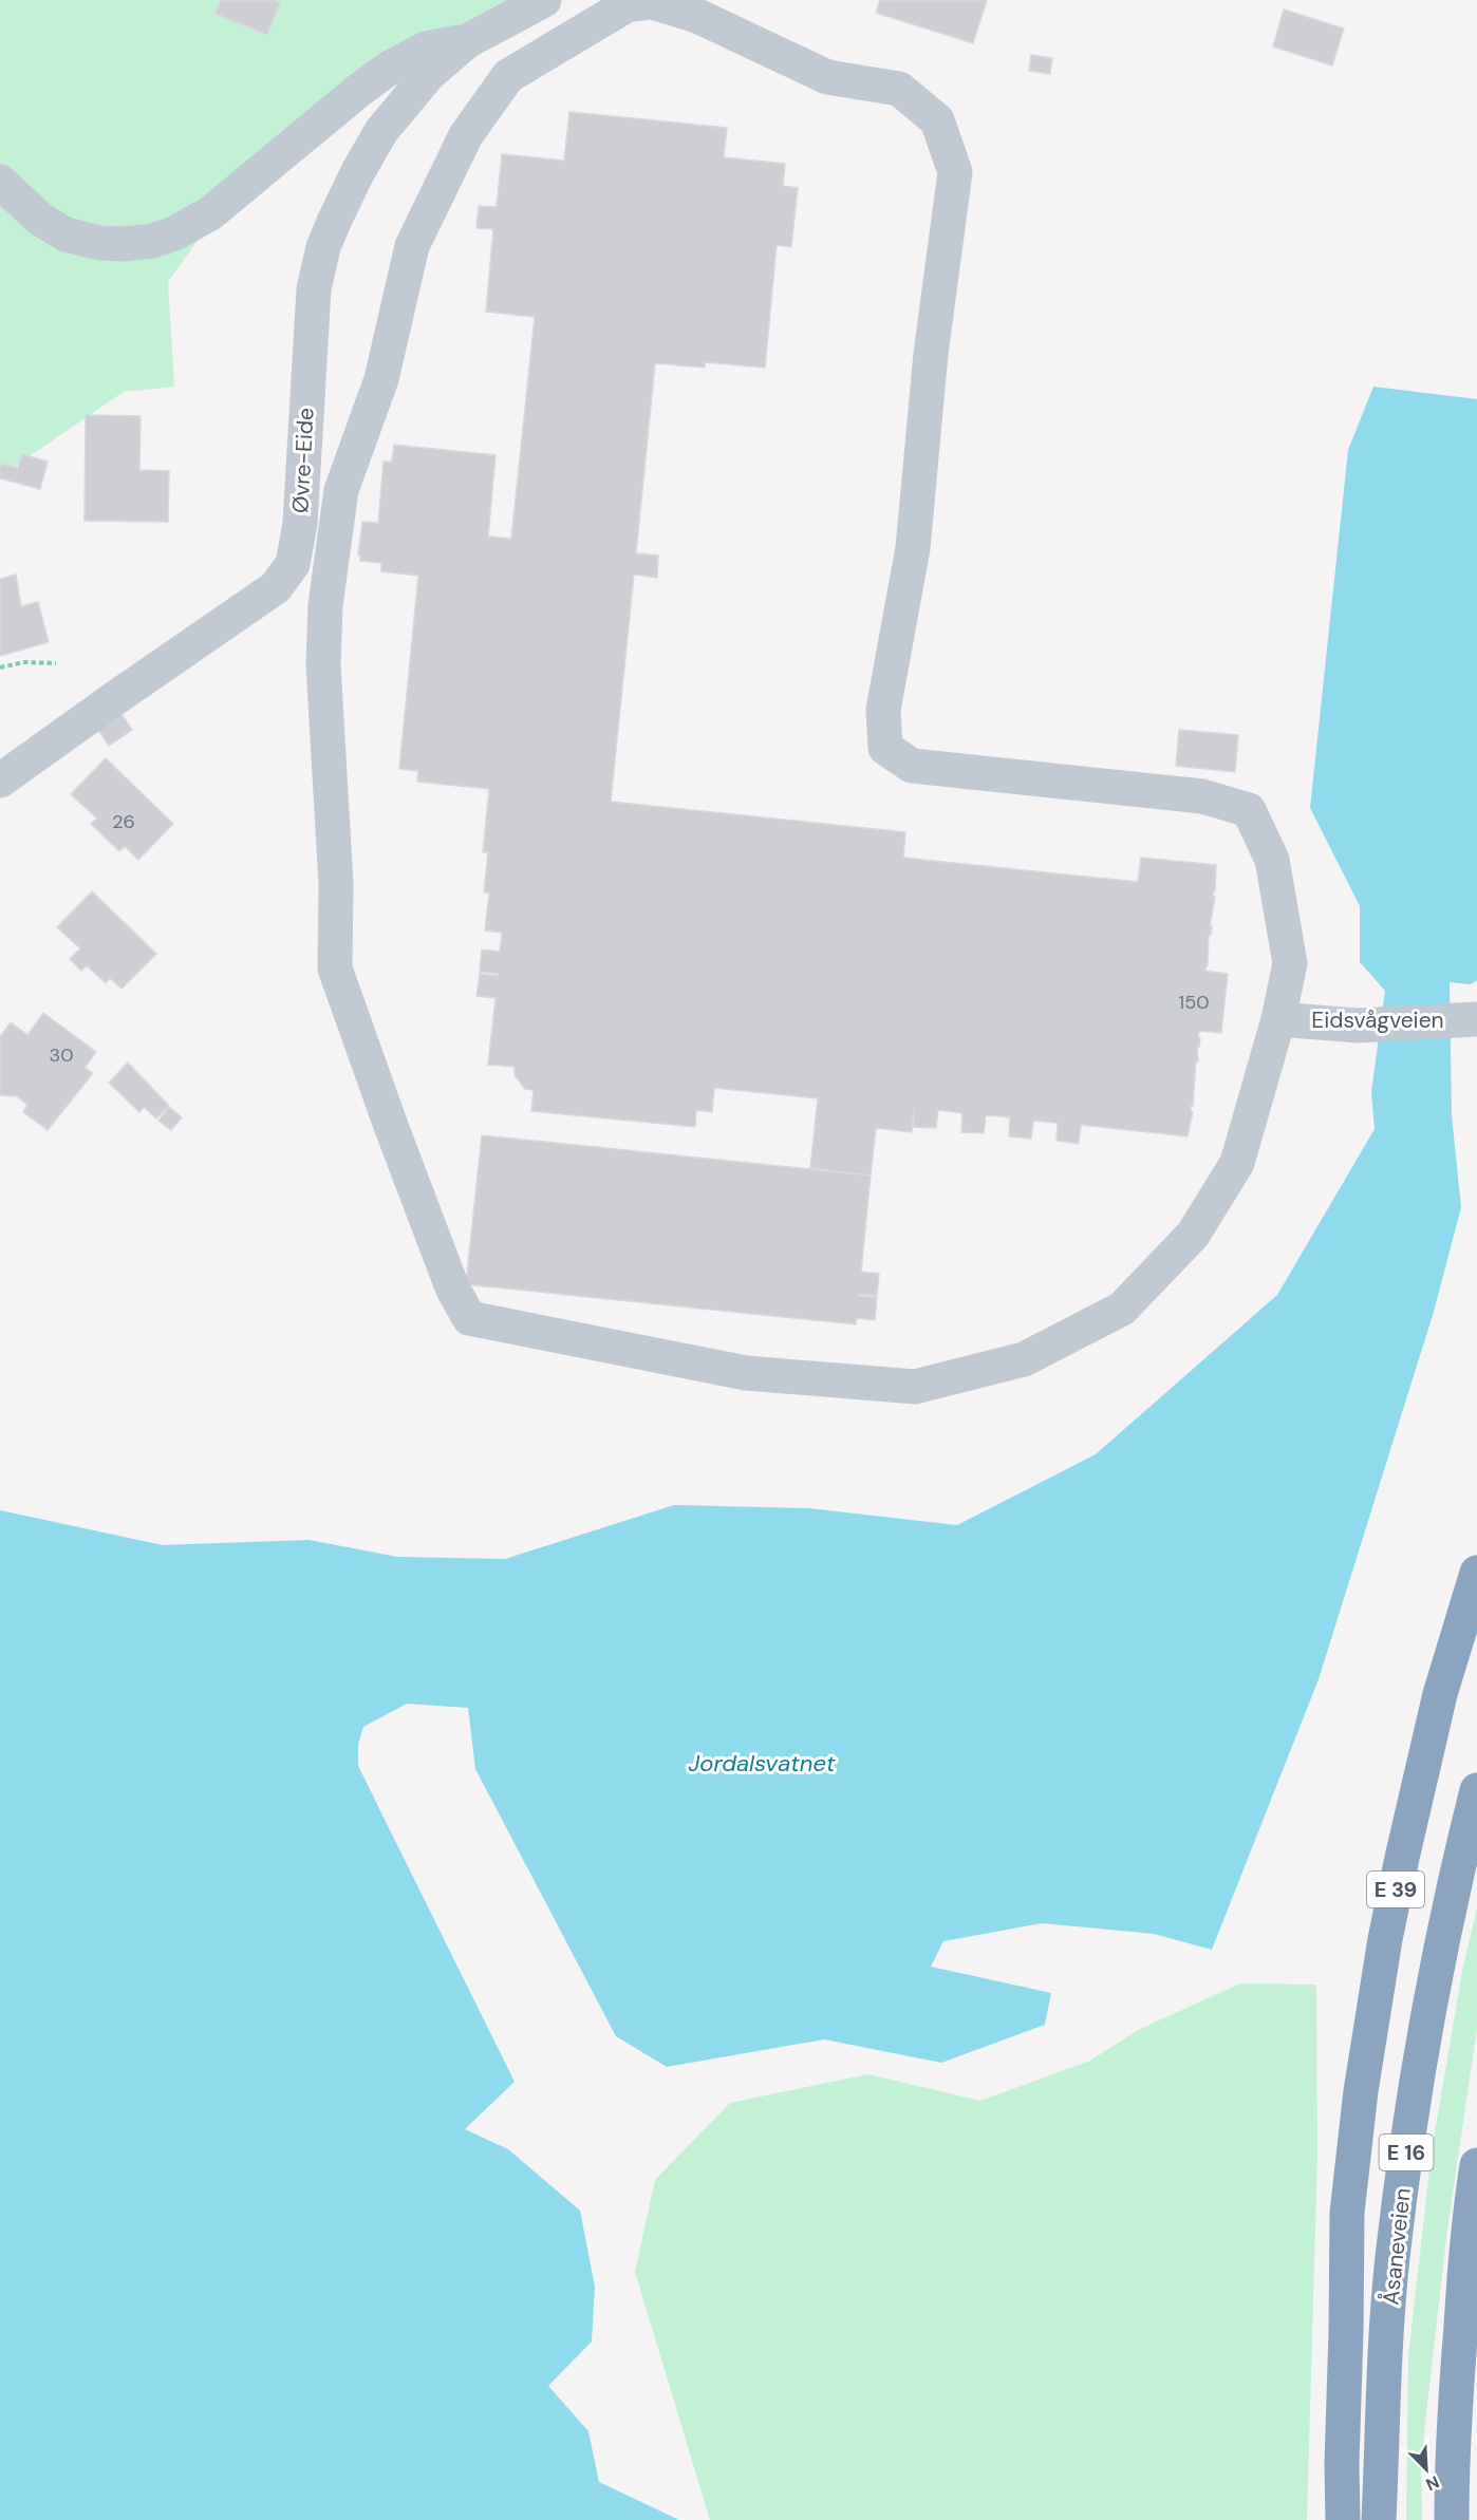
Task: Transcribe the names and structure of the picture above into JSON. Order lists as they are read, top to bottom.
{
  "streets": {
    "highway": ["E 39", "E 16", "Åsaneveien"],
    "street": ["Øvre-Eide", "Eidsvågveien"]
  },
  "water": ["Jordalsvatnet"],
  "house_numbers": ["26", "150", "30"],
  "north": "bottom right"
}
